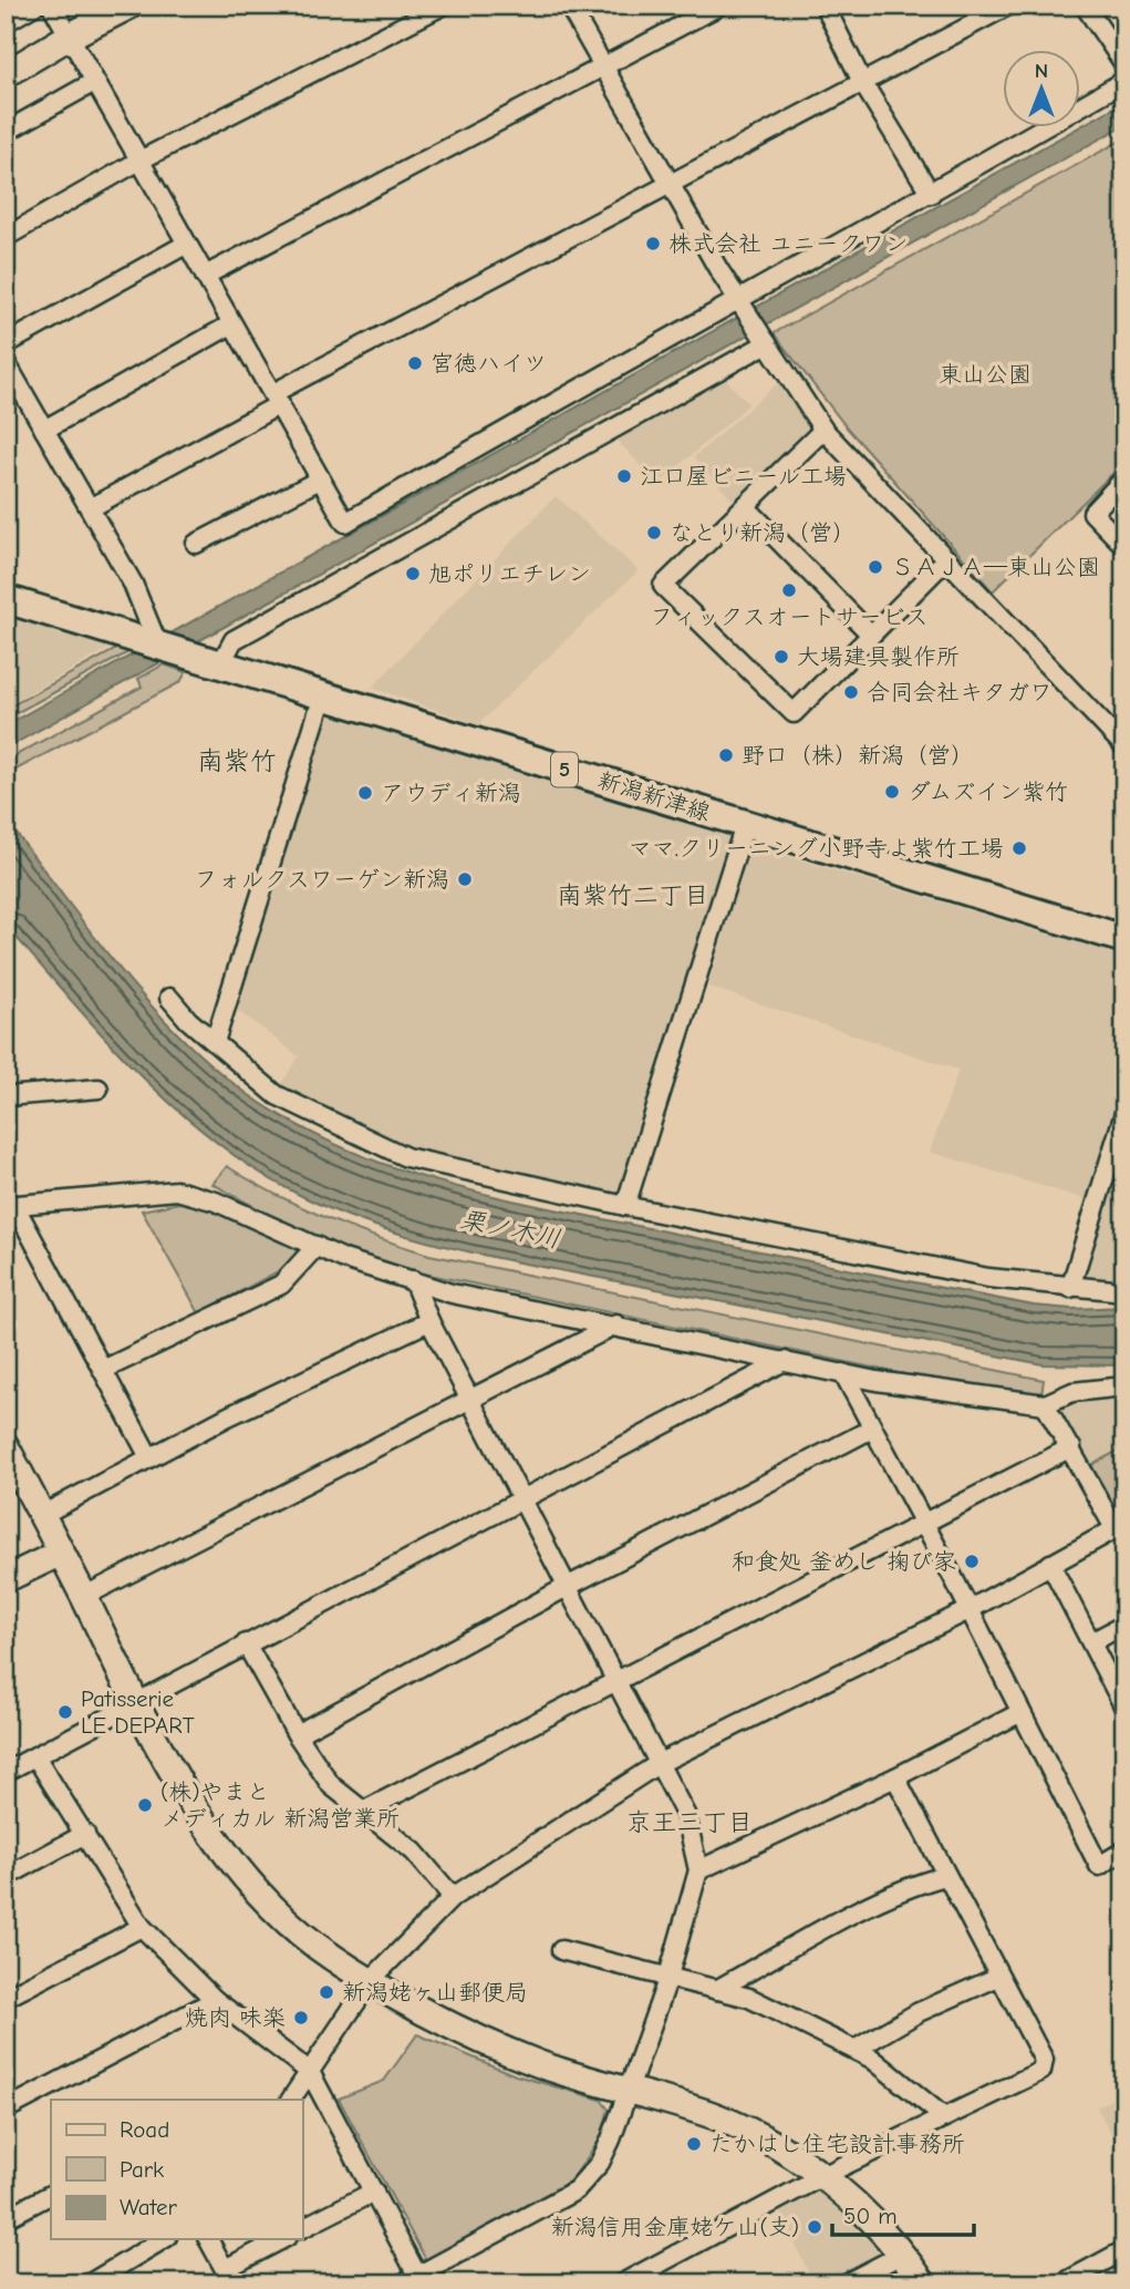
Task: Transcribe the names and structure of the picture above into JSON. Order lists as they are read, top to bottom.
{
  "streets": {
    "main road": ["5", "新潟新津線"]
  },
  "districts": ["南紫竹", "南紫竹二丁目", "京王三丁目"],
  "water": ["栗ノ木川"],
  "parks": ["東山公園"],
  "places": [
    "株式会社 ユニークワン",
    "宮徳ハイツ",
    "江口屋ビニール工場",
    "なとり新潟（営）",
    "ＳＡＪＡ―東山公園",
    "旭ポリエチレン",
    "フィックスオートサービス",
    "大場建具製作所",
    "合同会社キタガワ",
    "野口（株）新潟（営）",
    "ダムズイン紫竹",
    "アウディ新潟",
    "ママ.クリーニング小野寺よ紫竹工場",
    "フォルクスワーゲン新潟",
    "和食処 釜めし 掬び家",
    "Patisserie LE DEPART",
    "(株)やまと メディカル 新潟営業所",
    "新潟姥ヶ山郵便局",
    "焼肉 味楽",
    "たかはし住宅設計事務所",
    "新潟信用金庫姥ケ山(支)"
  ],
  "legend": ["Road", "Park", "Water"],
  "scale_bar": "50 m",
  "north": "top"
}
